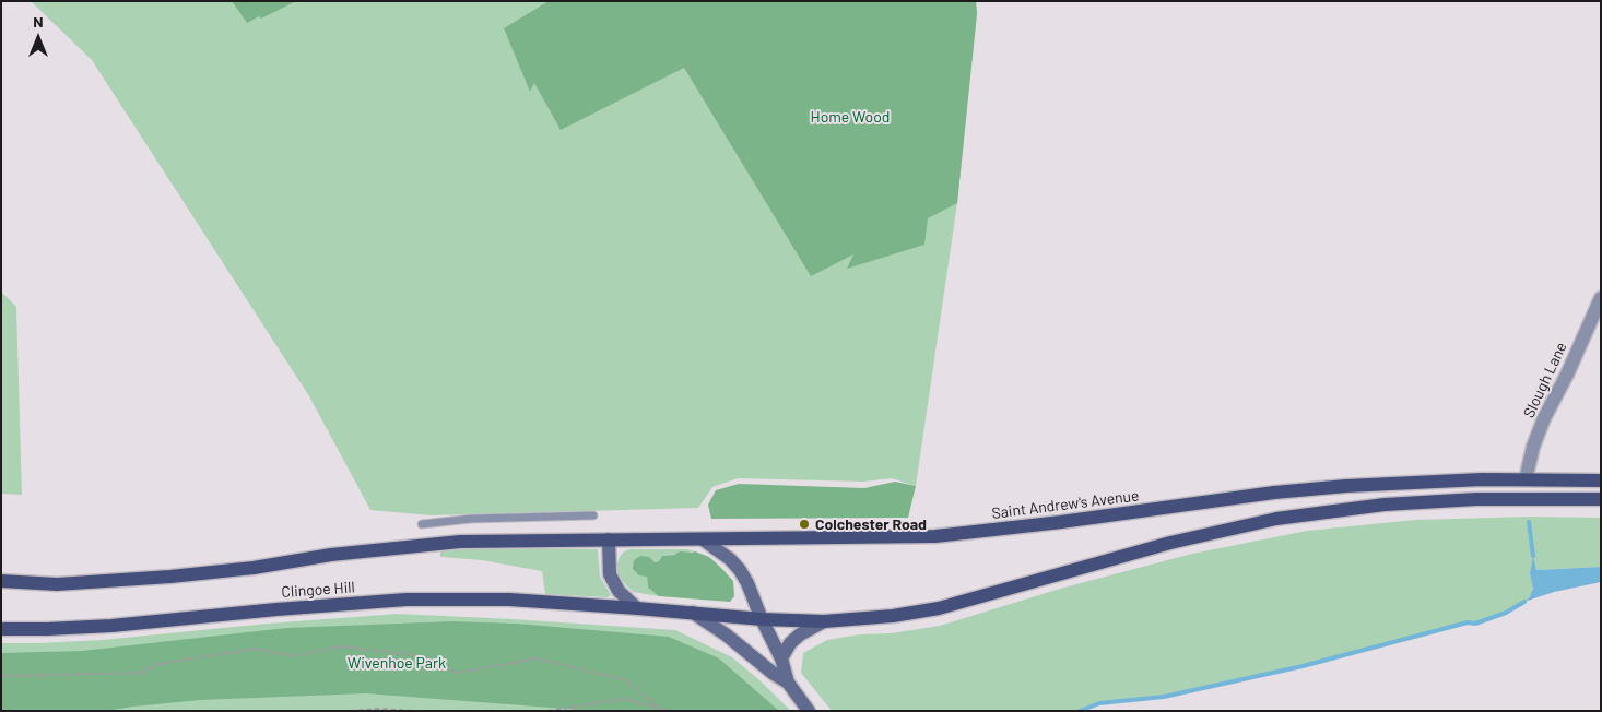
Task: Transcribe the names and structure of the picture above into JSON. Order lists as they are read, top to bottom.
{
  "streets": {
    "main road": ["Saint Andrew's Avenue", "Clingoe Hill"],
    "street": ["Slough Lane"]
  },
  "crossings": [
    ["Slough Lane", "Saint Andrew's Avenue"],
    ["Saint Andrew's Avenue", "Clingoe Hill"]
  ],
  "parks": ["Home Wood", "Wivenhoe Park"],
  "places": ["Colchester Road"],
  "north": "top"
}
